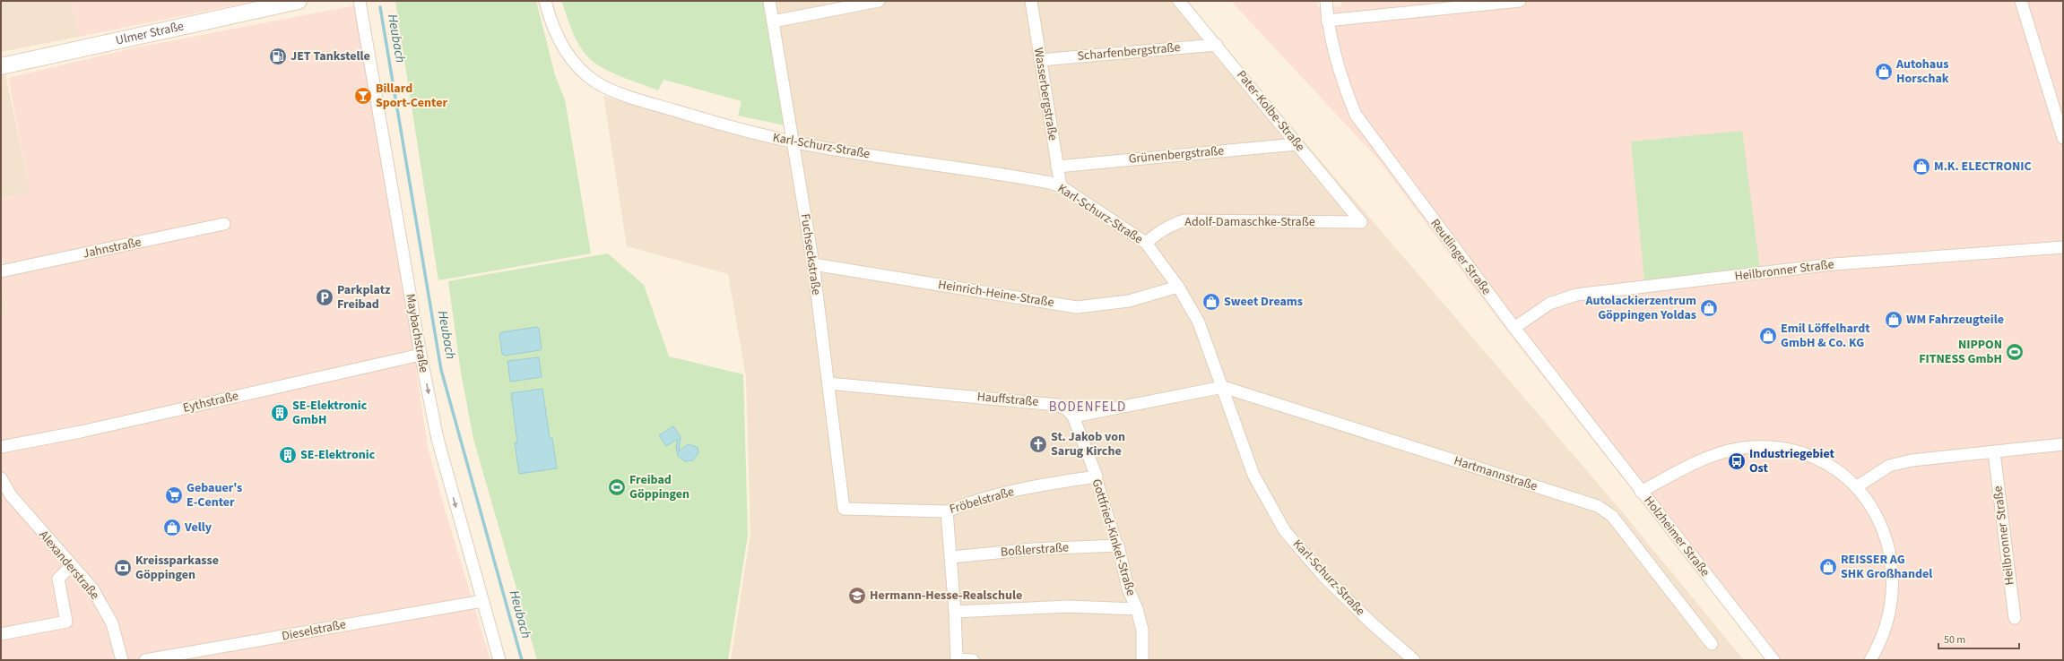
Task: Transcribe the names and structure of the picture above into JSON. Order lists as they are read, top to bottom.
{
  "streets": {
    "main road": ["Ulmer Straße"],
    "street": [
      "Scharfenbergstraße",
      "Wasserbergstraße",
      "Pater-Kolbe-Straße",
      "Karl-Schurz-Straße",
      "Grünenbergstraße",
      "Adolf-Damaschke-Straße",
      "Jahnstraße",
      "Fuchseckstraße",
      "Reutlinger Straße",
      "Heilbronner Straße",
      "Heinrich-Heine-Straße",
      "Maybachstraße",
      "Hauffstraße",
      "Eythstraße",
      "Hartmannstraße",
      "Fröbelstraße",
      "Holzheimer Straße",
      "Gottfried-Kinkel-Straße",
      "Boßlerstraße",
      "Alexanderstraße",
      "Dieselstraße"
    ]
  },
  "crossings": [
    ["Scharfenbergstraße", "Wasserbergstraße"],
    ["Scharfenbergstraße", "Pater-Kolbe-Straße"],
    ["Wasserbergstraße", "Karl-Schurz-Straße"],
    ["Wasserbergstraße", "Grünenbergstraße"],
    ["Pater-Kolbe-Straße", "Grünenbergstraße"],
    ["Pater-Kolbe-Straße", "Adolf-Damaschke-Straße"],
    ["Karl-Schurz-Straße", "Adolf-Damaschke-Straße"],
    ["Karl-Schurz-Straße", "Fuchseckstraße"],
    ["Karl-Schurz-Straße", "Heinrich-Heine-Straße"],
    ["Karl-Schurz-Straße", "Hartmannstraße"],
    ["Fuchseckstraße", "Heinrich-Heine-Straße"],
    ["Fuchseckstraße", "Hauffstraße"],
    ["Fuchseckstraße", "Fröbelstraße"],
    ["Reutlinger Straße", "Heilbronner Straße"],
    ["Reutlinger Straße", "Holzheimer Straße"],
    ["Maybachstraße", "Eythstraße"],
    ["Maybachstraße", "Dieselstraße"],
    ["Hauffstraße", "Gottfried-Kinkel-Straße"],
    ["Fröbelstraße", "Gottfried-Kinkel-Straße"],
    ["Gottfried-Kinkel-Straße", "Boßlerstraße"]
  ],
  "one_way": ["Maybachstraße"],
  "districts": ["BODENFELD"],
  "water": ["Heubach"],
  "places": {
    "fuel station": ["JET Tankstelle"],
    "shop": [
      "Autohaus Horschak",
      "M.K. ELECTRONIC",
      "Sweet Dreams",
      "Autolackierzentrum Göppingen Yoldas",
      "WM Fahrzeugteile",
      "Emil Löffelhardt GmbH & Co. KG",
      "Velly",
      "REISSER AG SHK Großhandel"
    ],
    "bar": ["Billard Sport-Center"],
    "parking": ["Parkplatz Freibad"],
    "sports": ["NIPPON FITNESS GmbH", "Freibad Göppingen"],
    "building": ["SE-Elektronic GmbH", "SE-Elektronic"],
    "church": ["St. Jakob von Sarug Kirche"],
    "bus stop": ["Industriegebiet Ost"],
    "supermarket": ["Gebauer's E-Center"],
    "bank": ["Kreissparkasse Göppingen"],
    "school or university": ["Hermann-Hesse-Realschule"]
  },
  "scale_bar": "50 m"
}
